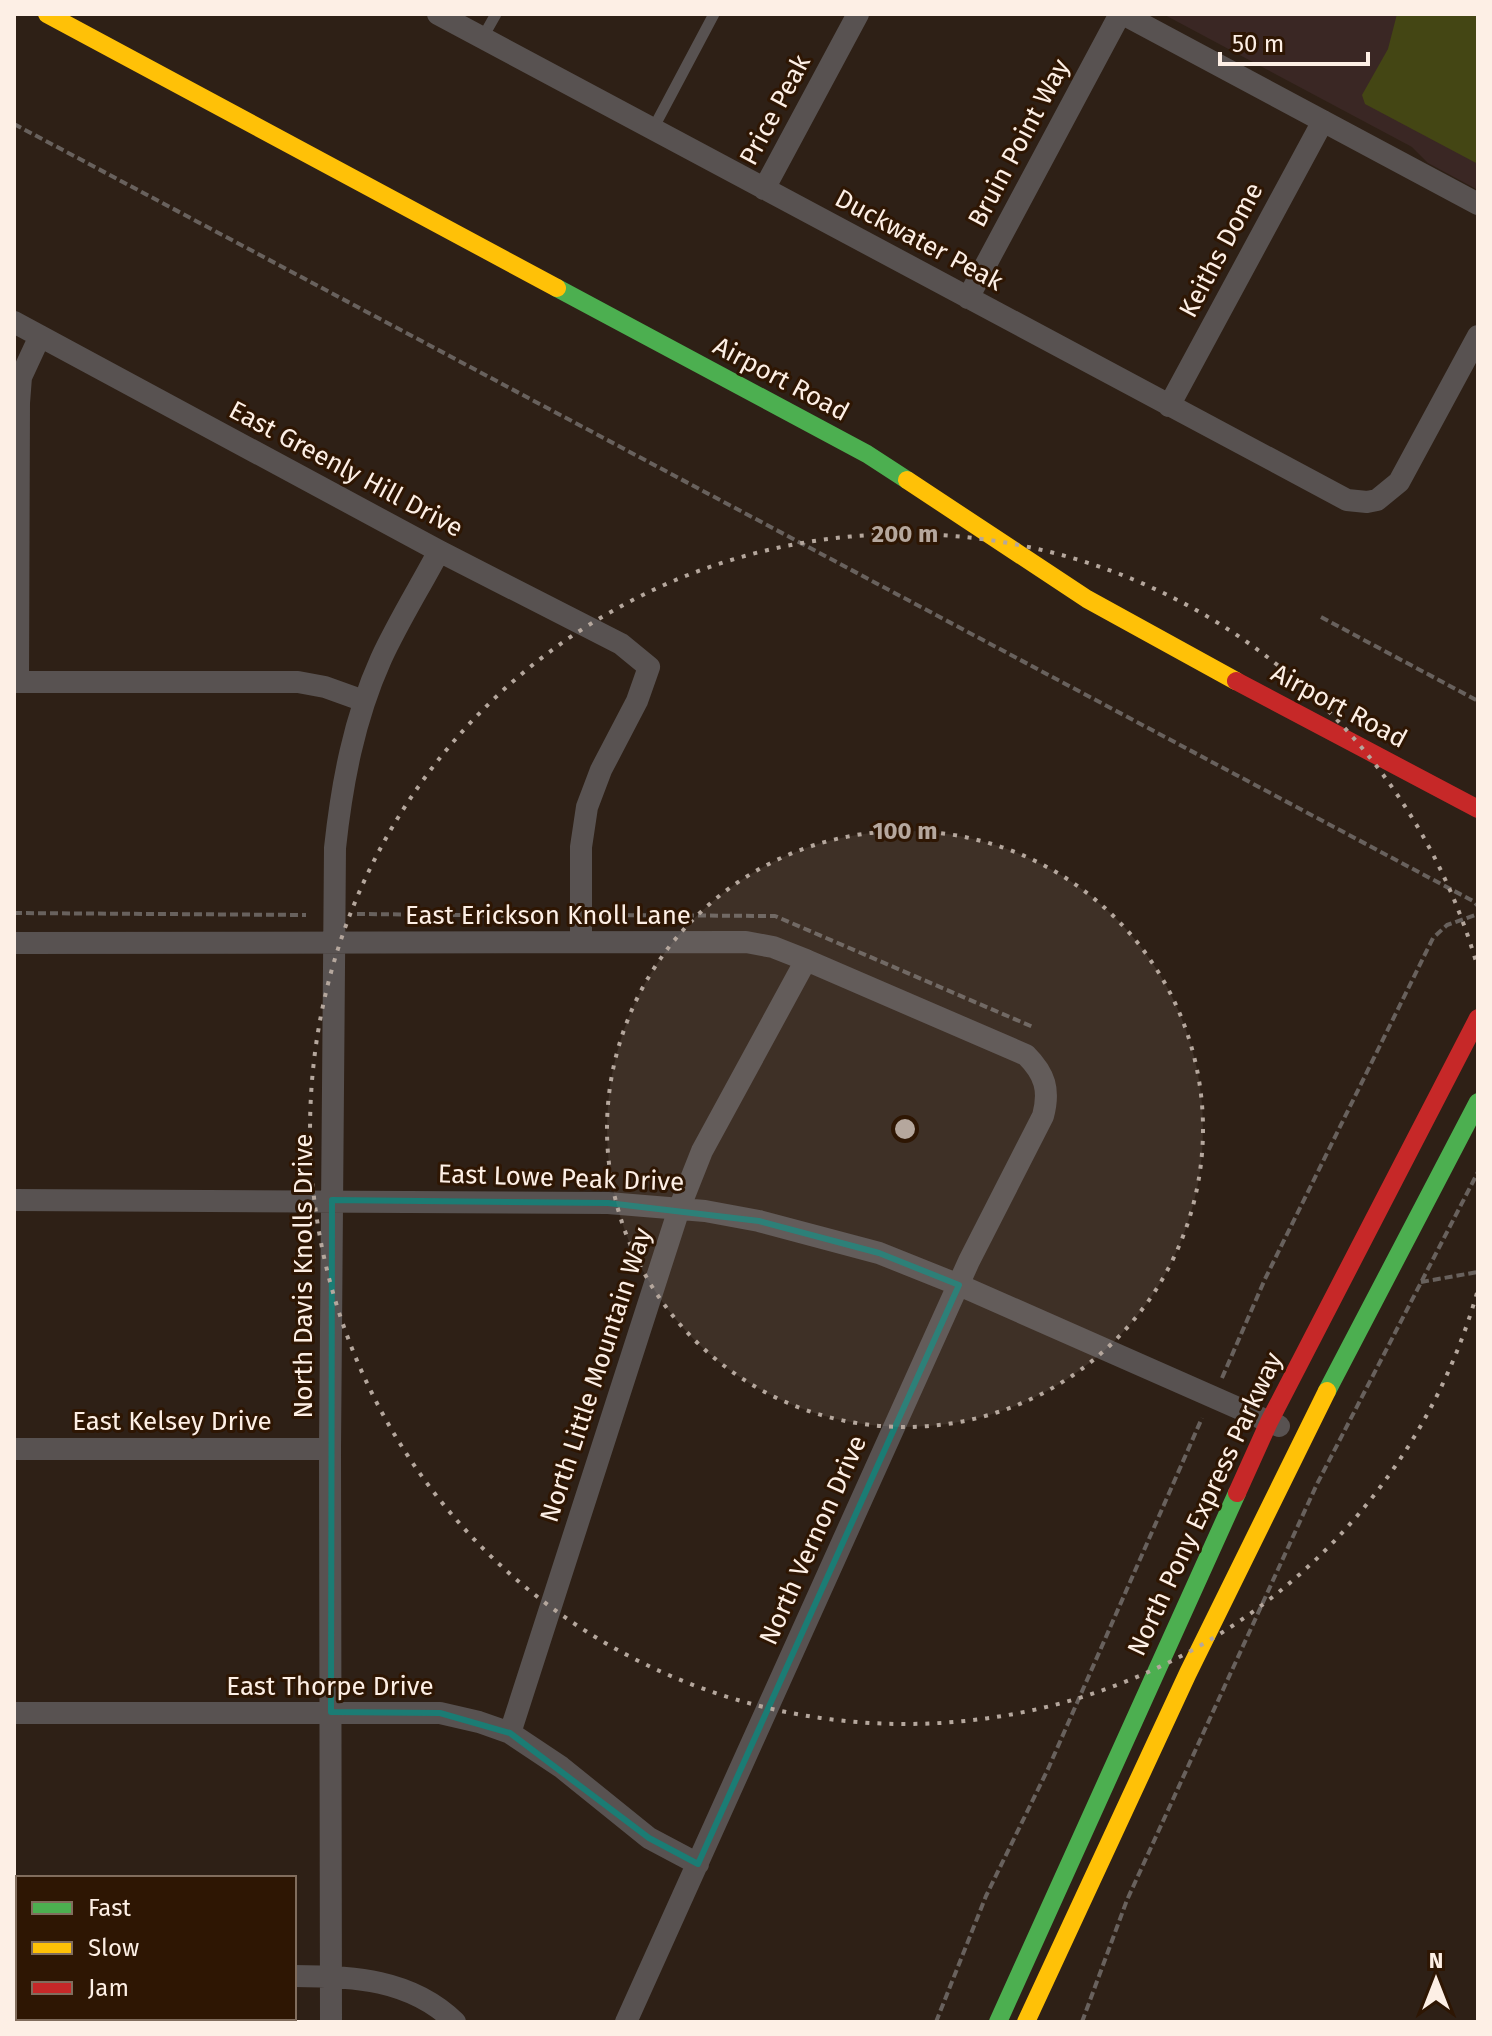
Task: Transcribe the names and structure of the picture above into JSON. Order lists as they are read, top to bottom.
{
  "streets": {
    "main road": ["Airport Road", "North Pony Express Parkway"],
    "street": [
      "Price Peak",
      "Bruin Point Way",
      "Duckwater Peak",
      "Keiths Dome",
      "East Greenly Hill Drive",
      "East Erickson Knoll Lane",
      "East Lowe Peak Drive",
      "North Davis Knolls Drive",
      "North Little Mountain Way",
      "East Kelsey Drive",
      "North Vernon Drive",
      "East Thorpe Drive"
    ]
  },
  "crossings": [
    ["Price Peak", "Duckwater Peak"],
    ["Bruin Point Way", "Duckwater Peak"],
    ["Duckwater Peak", "Keiths Dome"],
    ["East Greenly Hill Drive", "East Erickson Knoll Lane"],
    ["East Greenly Hill Drive", "North Davis Knolls Drive"],
    ["East Erickson Knoll Lane", "North Davis Knolls Drive"],
    ["East Erickson Knoll Lane", "North Little Mountain Way"],
    ["East Erickson Knoll Lane", "North Vernon Drive"],
    ["East Lowe Peak Drive", "North Davis Knolls Drive"],
    ["East Lowe Peak Drive", "North Little Mountain Way"],
    ["East Lowe Peak Drive", "North Pony Express Parkway"],
    ["East Lowe Peak Drive", "North Vernon Drive"],
    ["North Davis Knolls Drive", "East Kelsey Drive"],
    ["North Davis Knolls Drive", "East Thorpe Drive"],
    ["North Little Mountain Way", "East Thorpe Drive"],
    ["North Vernon Drive", "East Thorpe Drive"]
  ],
  "legend": ["Fast", "Slow", "Jam"],
  "scale_bar": "50 m",
  "north": "top",
  "rings": ["200 m", "100 m"]
}
